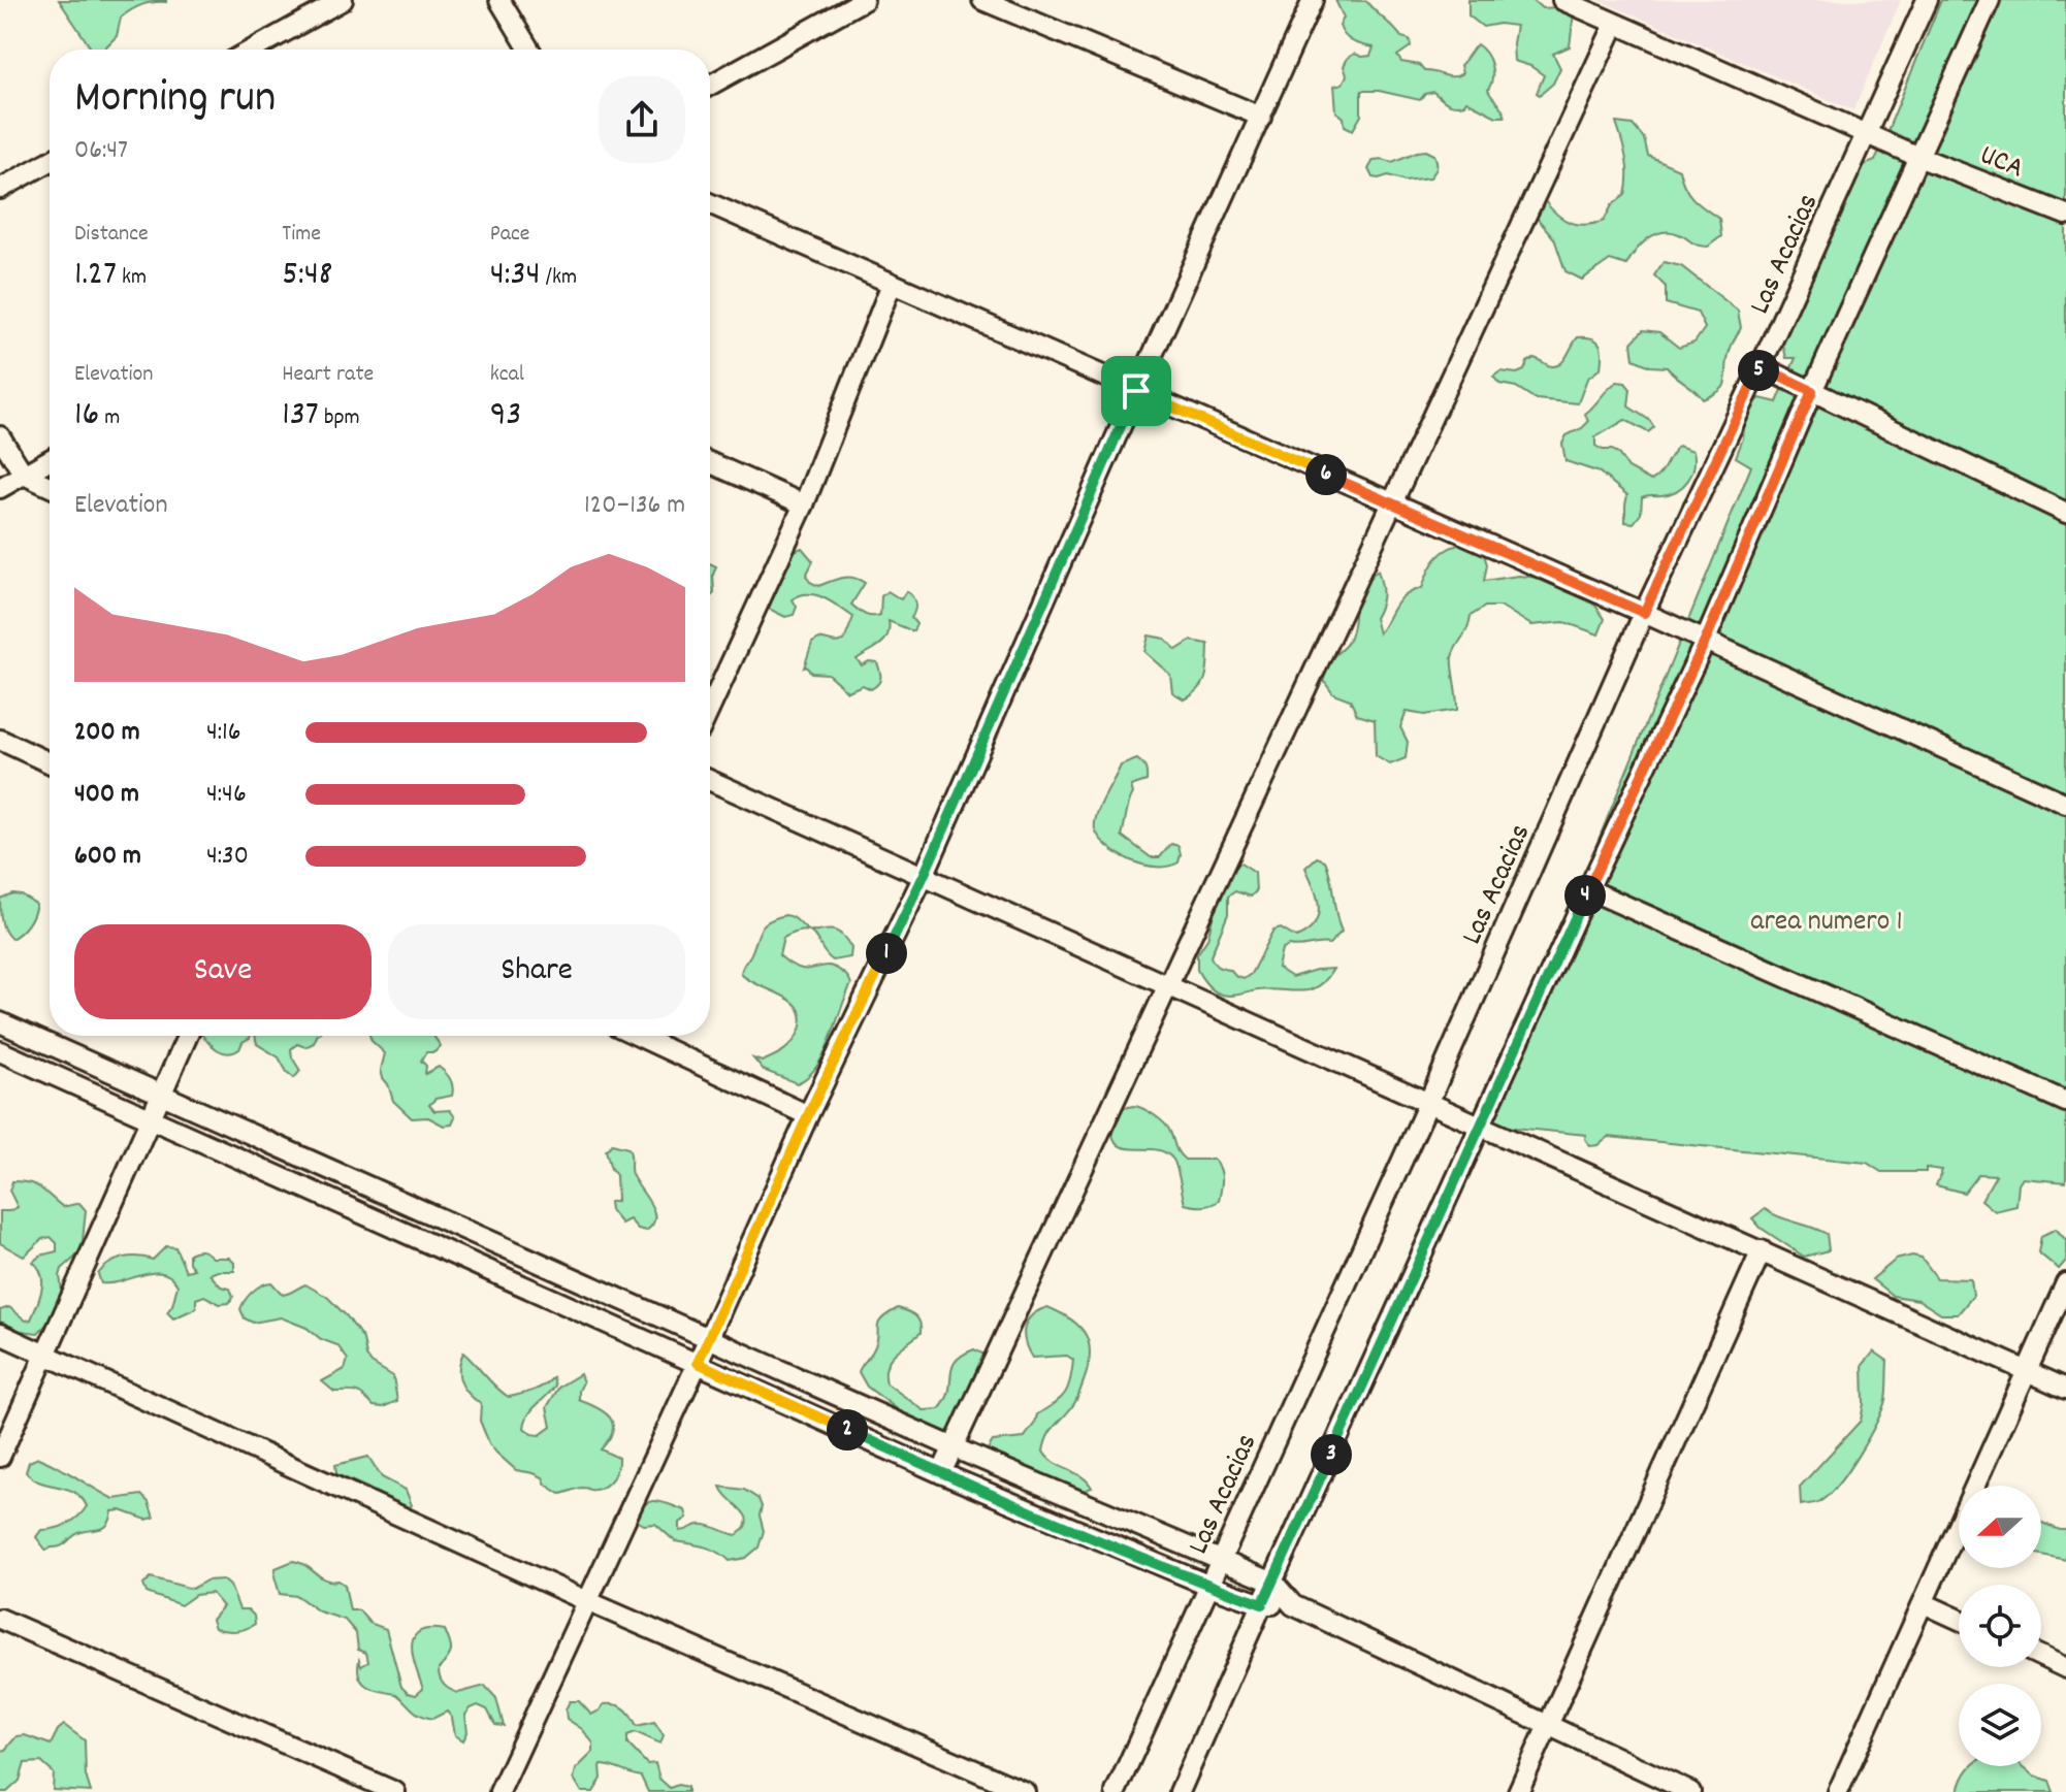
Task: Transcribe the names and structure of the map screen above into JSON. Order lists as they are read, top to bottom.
{
  "streets": {
    "street": ["UCA", "Las Acacias"]
  },
  "crossings": [
    ["UCA", "Las Acacias"]
  ],
  "parks": ["area numero 1"],
  "north": "left",
  "page": {
    "heading": ["Morning run", "06:47"],
    "stats": [
      ["Distance", "1.27 km"],
      ["Time", "5:48"],
      ["Pace", "4:34 /km"],
      ["Elevation", "16 m"],
      ["Heart rate", "137 bpm"],
      ["kcal", "93"]
    ],
    "pins": [
      "5",
      "6",
      "4",
      "1",
      "2",
      "3"
    ],
    "chart": ["Elevation", "120–136 m"],
    "list": [
      {
        "name": "200 m",
        "note": "4:16"
      },
      {
        "name": "400 m",
        "note": "4:46"
      },
      {
        "name": "600 m",
        "note": "4:30"
      }
    ],
    "buttons": ["Save", "Share"]
  }
}
